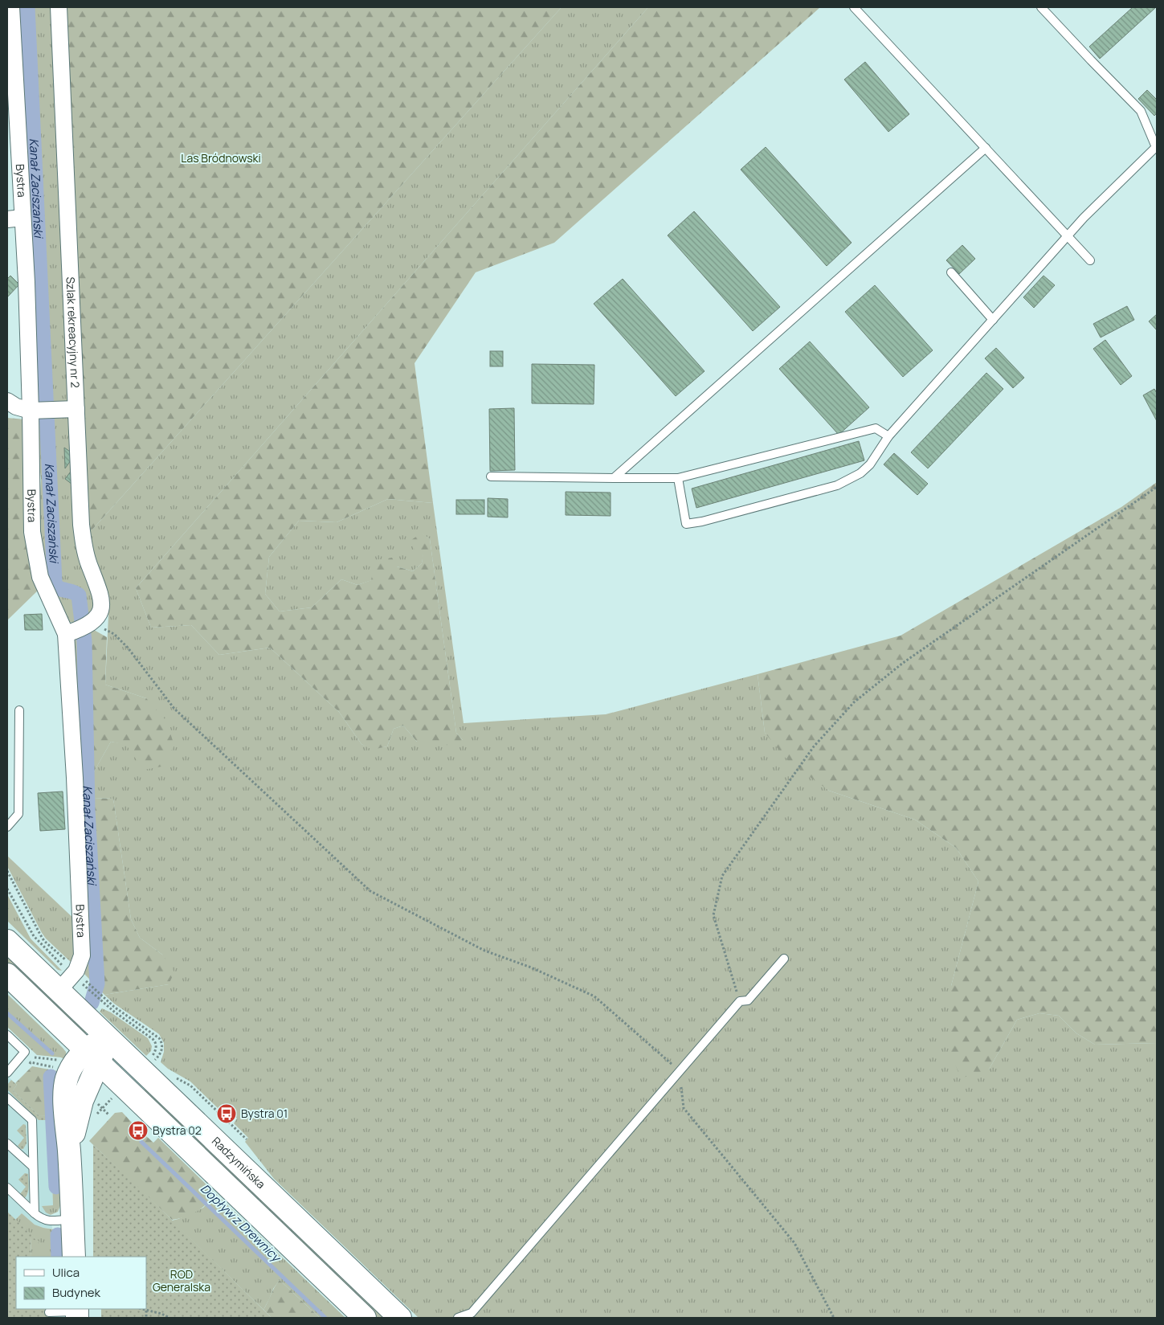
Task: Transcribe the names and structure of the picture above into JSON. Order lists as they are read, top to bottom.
{
  "streets": {
    "main road": ["Radzymińska"],
    "street": ["Bystra", "Szlak rekreacyjny nr 2"]
  },
  "crossings": [
    ["Bystra", "Szlak rekreacyjny nr 2"],
    ["Bystra", "Radzymińska"]
  ],
  "water": ["Kanał Zaciszański", "Dopływ z Drewnicy"],
  "parks": ["Las Bródnowski", "ROD Generalska"],
  "places": {
    "bus stop": ["Bystra 01", "Bystra 02"]
  },
  "legend": ["Ulica", "Budynek"]
}
